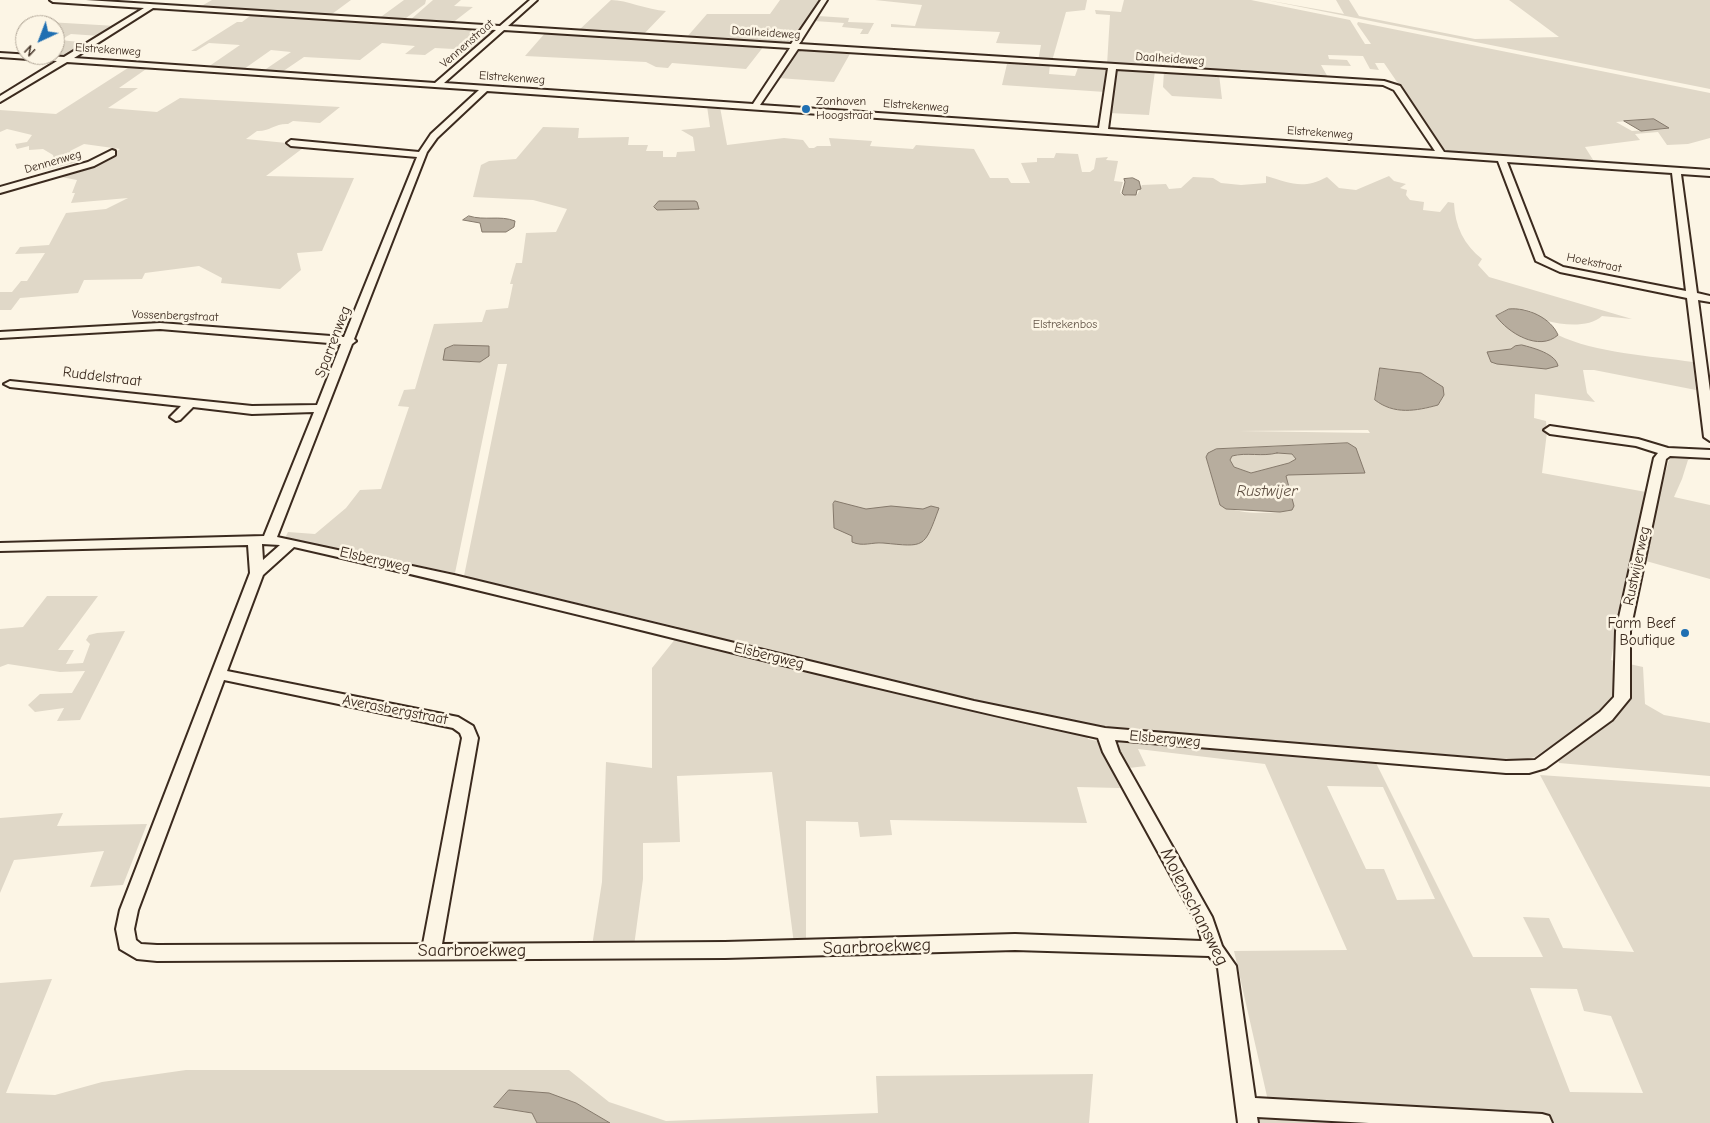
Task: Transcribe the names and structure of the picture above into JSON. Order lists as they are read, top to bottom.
{
  "streets": {
    "street": [
      "Daalheideweg",
      "Vennenstraat",
      "Elstrekenweg",
      "Dennenweg",
      "Hoekstraat",
      "Vossenbergstraat",
      "Sparrenweg",
      "Ruddelstraat",
      "Elsbergweg",
      "Rustwijerweg",
      "Averasbergstraat",
      "Molenschansweg",
      "Saarbroekweg"
    ]
  },
  "crossings": [
    ["Daalheideweg", "Vennenstraat"],
    ["Daalheideweg", "Elstrekenweg"],
    ["Vennenstraat", "Elstrekenweg"],
    ["Elstrekenweg", "Hoekstraat"],
    ["Elstrekenweg", "Sparrenweg"],
    ["Vossenbergstraat", "Sparrenweg"],
    ["Sparrenweg", "Ruddelstraat"],
    ["Sparrenweg", "Elsbergweg"],
    ["Sparrenweg", "Saarbroekweg"],
    ["Elsbergweg", "Rustwijerweg"],
    ["Elsbergweg", "Molenschansweg"],
    ["Elsbergweg", "Saarbroekweg"],
    ["Averasbergstraat", "Saarbroekweg"],
    ["Molenschansweg", "Saarbroekweg"]
  ],
  "water": ["Rustwijer"],
  "parks": ["Elstrekenbos"],
  "places": ["Zonhoven Hoogstraat", "Farm Beef Boutique"],
  "north": "bottom left"
}
